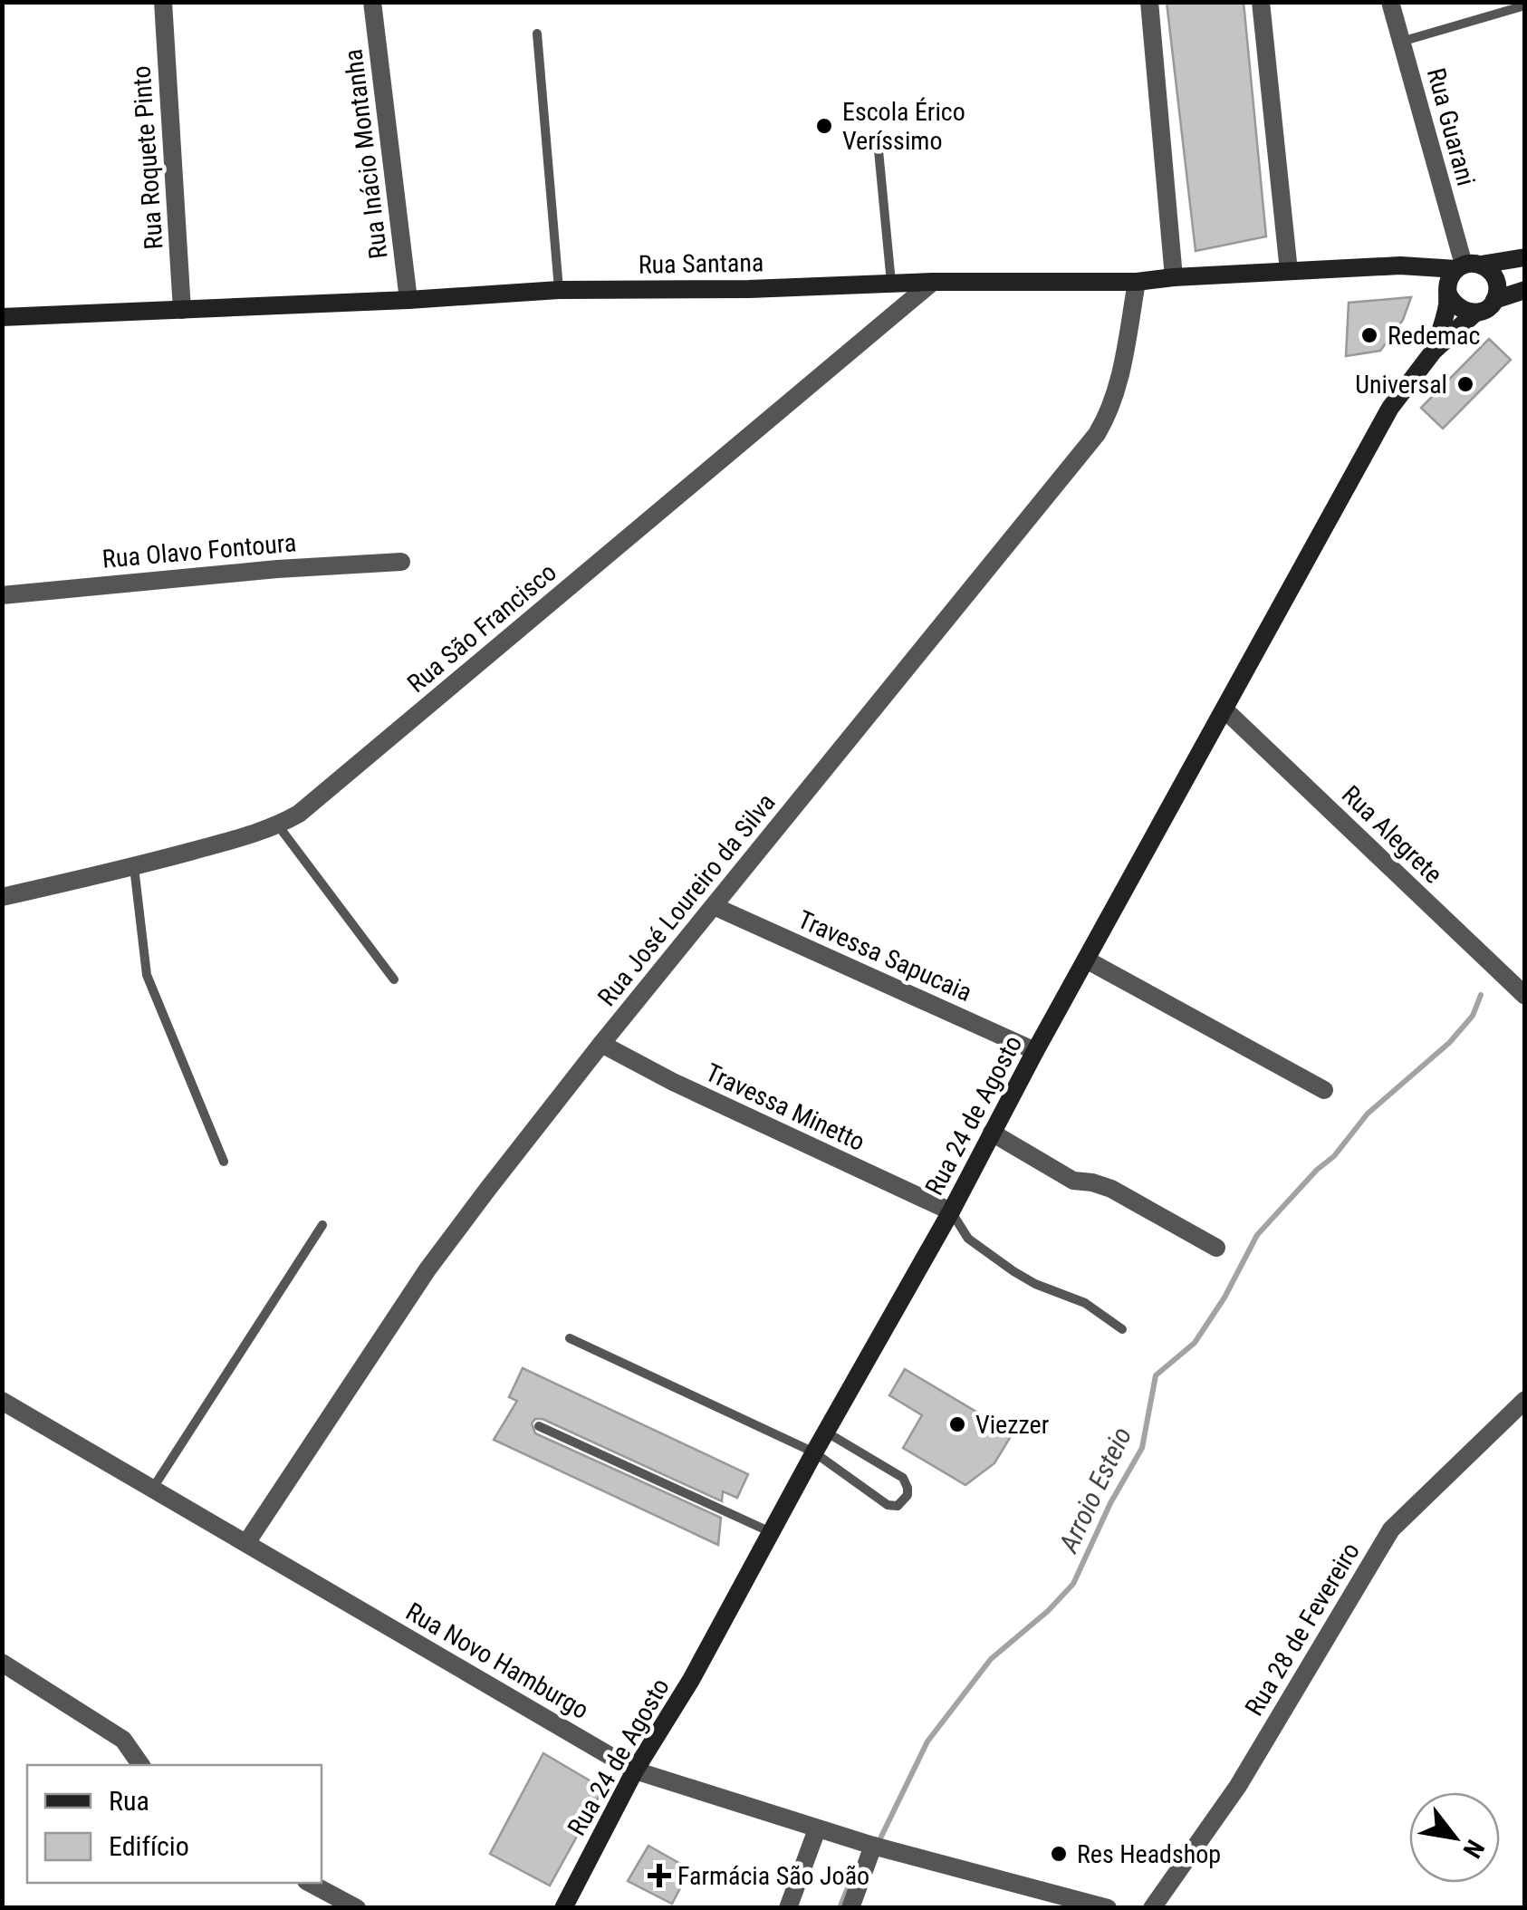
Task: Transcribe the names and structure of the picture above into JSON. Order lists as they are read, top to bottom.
{
  "streets": {
    "main road": ["Rua Santana", "Rua 24 de Agosto"],
    "street": [
      "Rua Guarani",
      "Rua Inácio Montanha",
      "Rua Roquete Pinto",
      "Rua Olavo Fontoura",
      "Rua São Francisco",
      "Rua Alegrete",
      "Rua José Loureiro da Silva",
      "Travessa Sapucaia",
      "Travessa Minetto",
      "Rua 28 de Fevereiro",
      "Rua Novo Hamburgo"
    ]
  },
  "crossings": [
    ["Rua Guarani", "Rua Santana"],
    ["Rua Guarani", "Rua 24 de Agosto"],
    ["Rua Inácio Montanha", "Rua Santana"],
    ["Rua Roquete Pinto", "Rua Santana"],
    ["Rua Santana", "Rua São Francisco"],
    ["Rua Santana", "Rua José Loureiro da Silva"],
    ["Rua Santana", "Rua 24 de Agosto"],
    ["Rua Alegrete", "Rua 24 de Agosto"],
    ["Rua José Loureiro da Silva", "Travessa Sapucaia"],
    ["Rua José Loureiro da Silva", "Travessa Minetto"],
    ["Rua José Loureiro da Silva", "Rua Novo Hamburgo"],
    ["Travessa Sapucaia", "Rua 24 de Agosto"],
    ["Travessa Minetto", "Rua 24 de Agosto"],
    ["Rua 24 de Agosto", "Rua Novo Hamburgo"]
  ],
  "water": ["Arroio Esteio"],
  "places": {
    "other": [
      "Escola Érico Veríssimo",
      "Redemac",
      "Universal",
      "Viezzer",
      "Res Headshop"
    ],
    "health": ["Farmácia São João"]
  },
  "legend": ["Rua", "Edifício"],
  "north": "bottom right"
}
